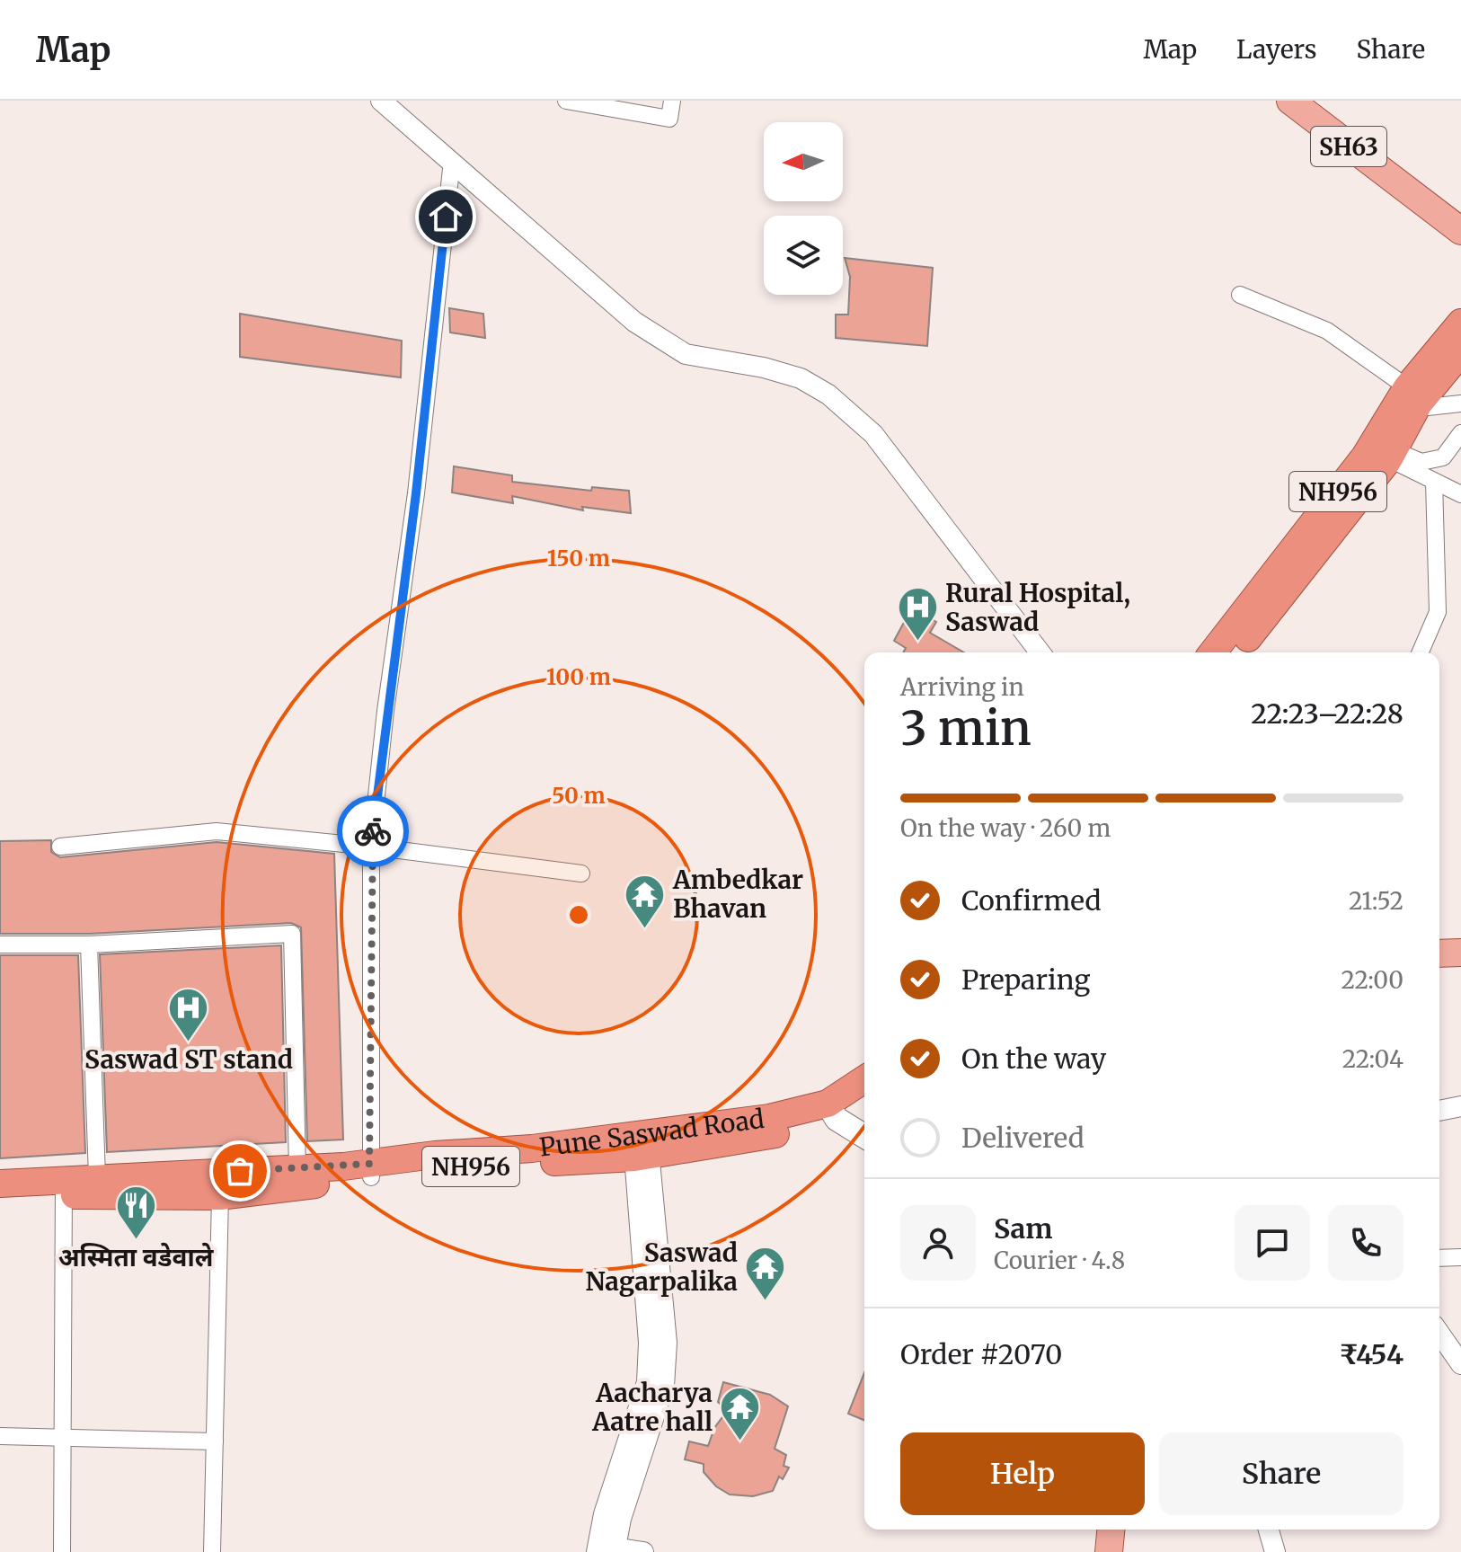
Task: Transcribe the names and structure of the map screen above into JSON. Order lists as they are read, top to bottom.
{
  "streets": {
    "highway": ["NH956", "Pune Saswad Road"],
    "main road": ["SH63"]
  },
  "crossings": [
    ["NH956", "Pune Saswad Road"]
  ],
  "places": {
    "hospital": ["Rural Hospital, Saswad", "Saswad ST stand"],
    "temple": ["Ambedkar Bhavan", "Saswad Nagarpalika", "Aacharya Aatre hall"],
    "restaurant": ["अस्मिता वडेवाले"]
  },
  "north": "left",
  "page": {
    "header": "Map",
    "nav": ["Map", "Layers", "Share"],
    "heading": ["3 min", "Arriving in", "22:23–22:28"],
    "panel": [
      "Sam",
      "Courier · 4.8",
      "Order #2070",
      "₹454"
    ],
    "bar": "On the way · 260 m",
    "list": [
      ["Confirmed", "21:52"],
      ["Preparing", "22:00"],
      ["On the way", "22:04"],
      "Delivered"
    ],
    "buttons": ["Help", "Share"]
  },
  "rings": ["150 m", "100 m", "50 m"]
}
